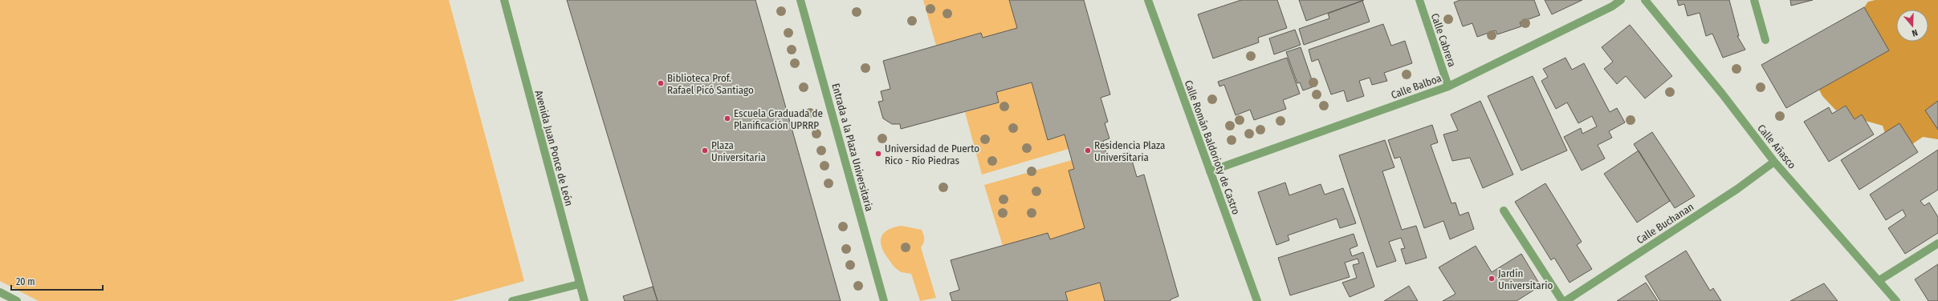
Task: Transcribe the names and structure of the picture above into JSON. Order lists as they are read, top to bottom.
{
  "streets": {
    "street": [
      "Calle Cabrera",
      "Calle Balboa",
      "Calle Añasco",
      "Entrada a la Plaza Universitaria",
      "Calle Román Baldorioty de Castro",
      "Avenida Juan Ponce de León",
      "Calle Buchanan"
    ]
  },
  "crossings": [
    ["Calle Cabrera", "Calle Balboa"],
    ["Calle Balboa", "Calle Román Baldorioty de Castro"],
    ["Calle Añasco", "Calle Buchanan"]
  ],
  "places": [
    "Biblioteca Prof. Rafael Picó Santiago",
    "Escuela Graduada de Planificación UPRRP",
    "Plaza Universitaria",
    "Residencia Plaza Universitaria",
    "Universidad de Puerto Rico - Río Piedras",
    "Jardín Universitario"
  ],
  "scale_bar": "20 m",
  "north": "bottom"
}
